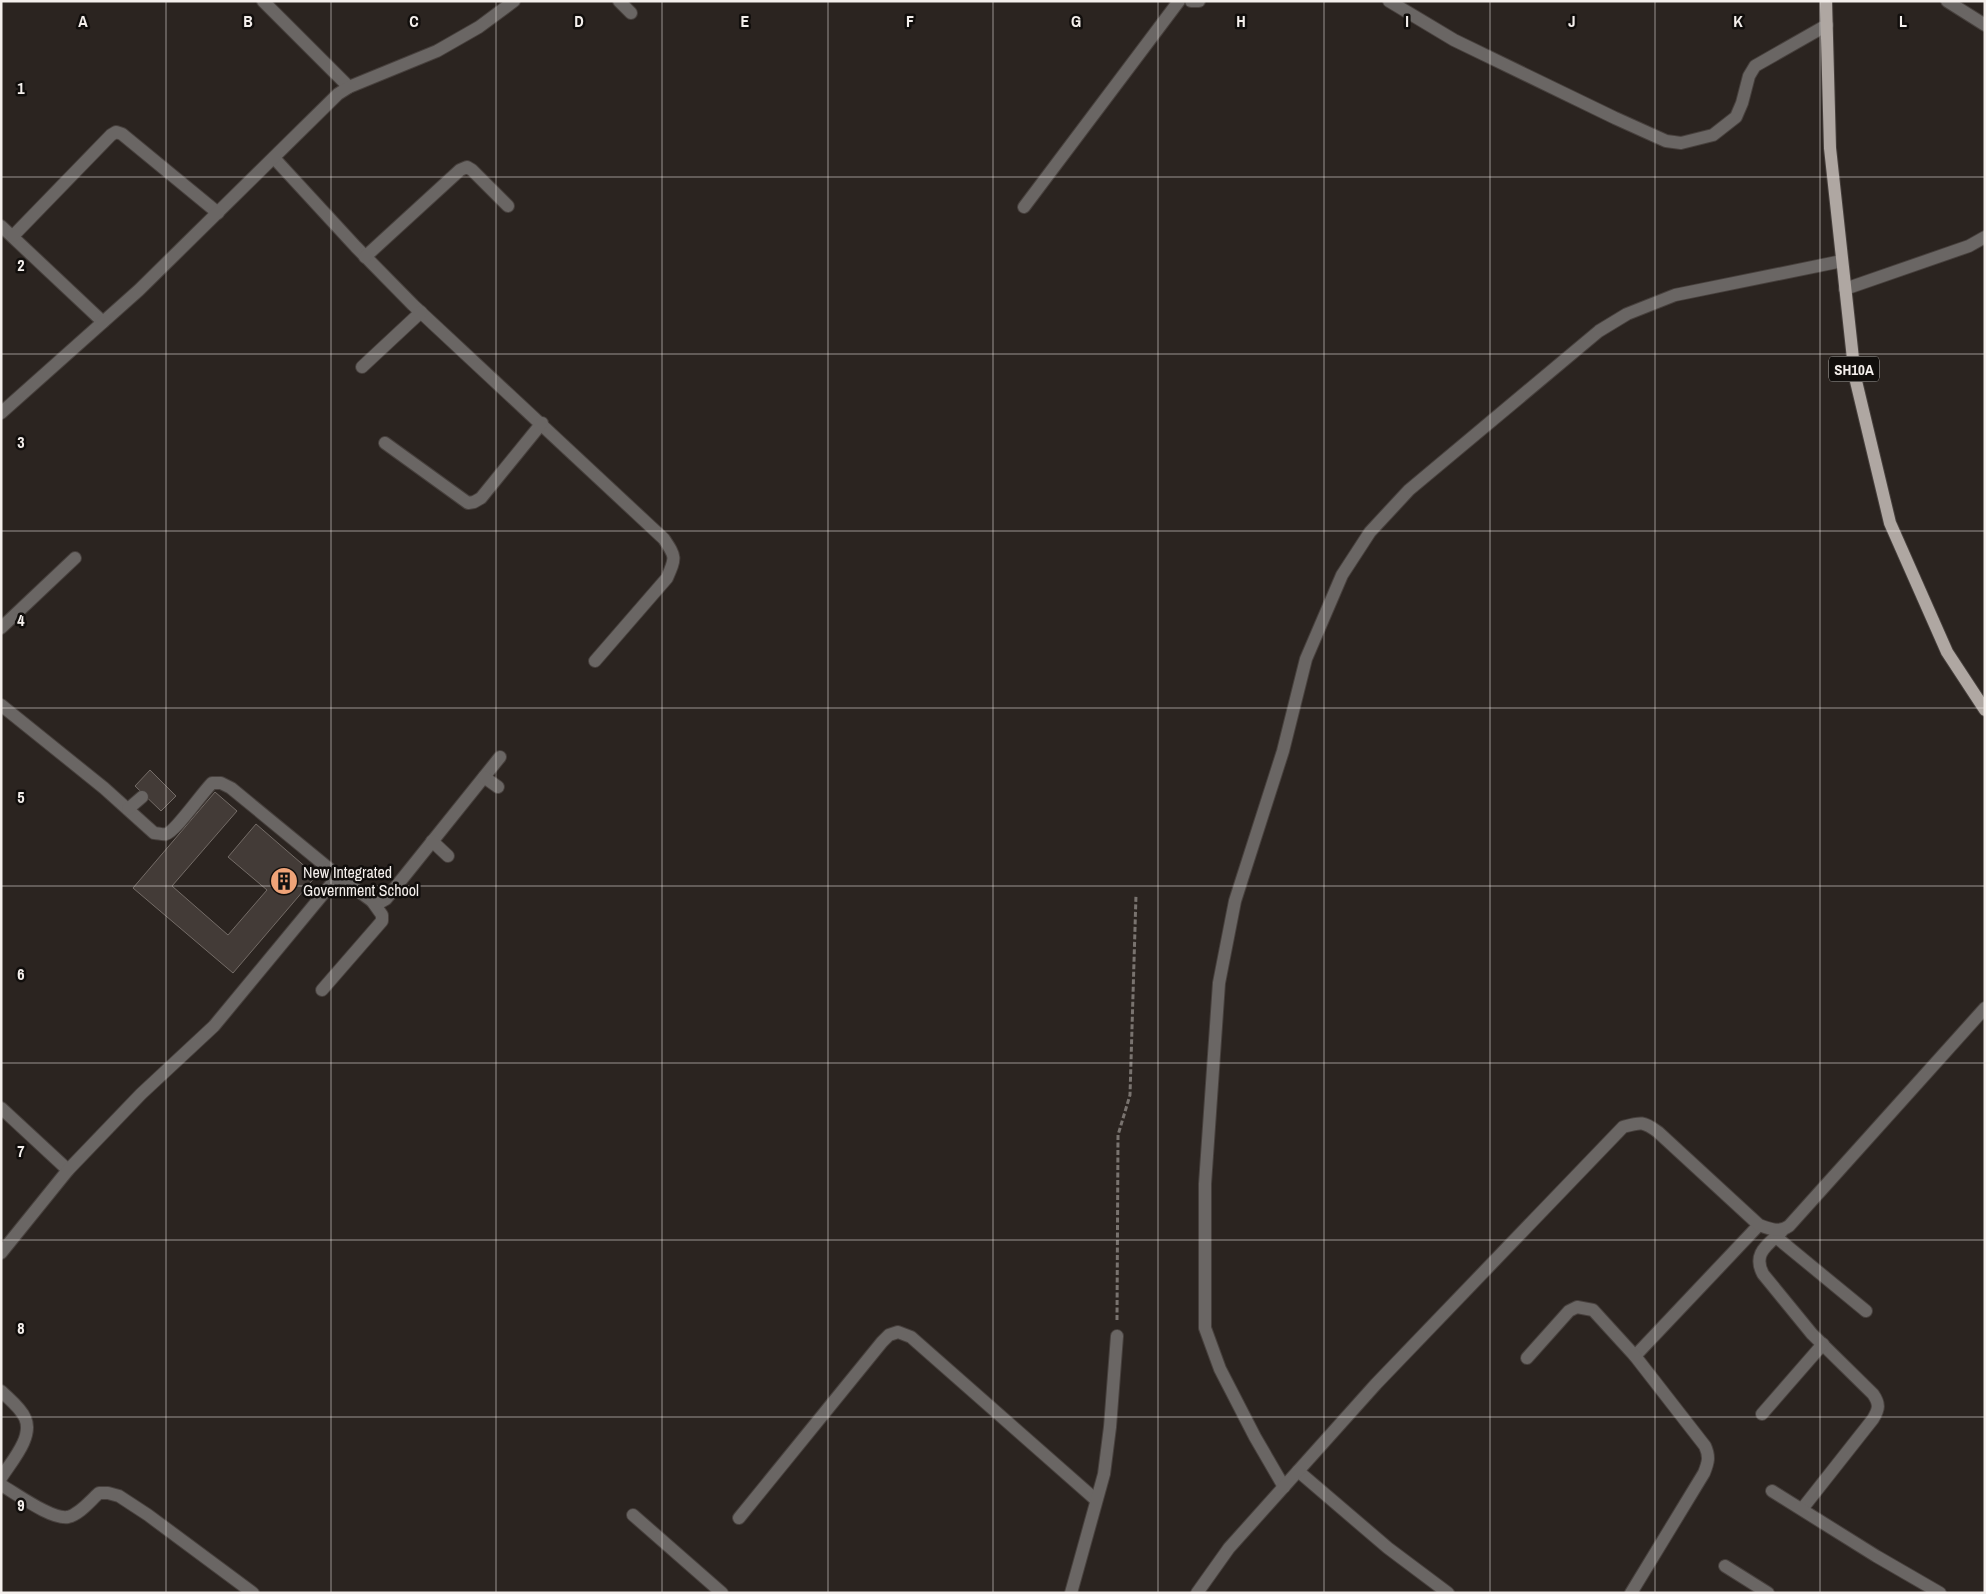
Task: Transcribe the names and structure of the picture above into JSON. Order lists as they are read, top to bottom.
{
  "streets": {
    "main road": ["SH10A"]
  },
  "places": {
    "building": ["New Integrated Government School"]
  },
  "grid": {
    "columns": [
      "A",
      "B",
      "C",
      "D",
      "E",
      "F",
      "G",
      "H",
      "I",
      "J",
      "K",
      "L"
    ],
    "rows": [
      "1",
      "2",
      "3",
      "4",
      "5",
      "6",
      "7",
      "8",
      "9"
    ]
  }
}
